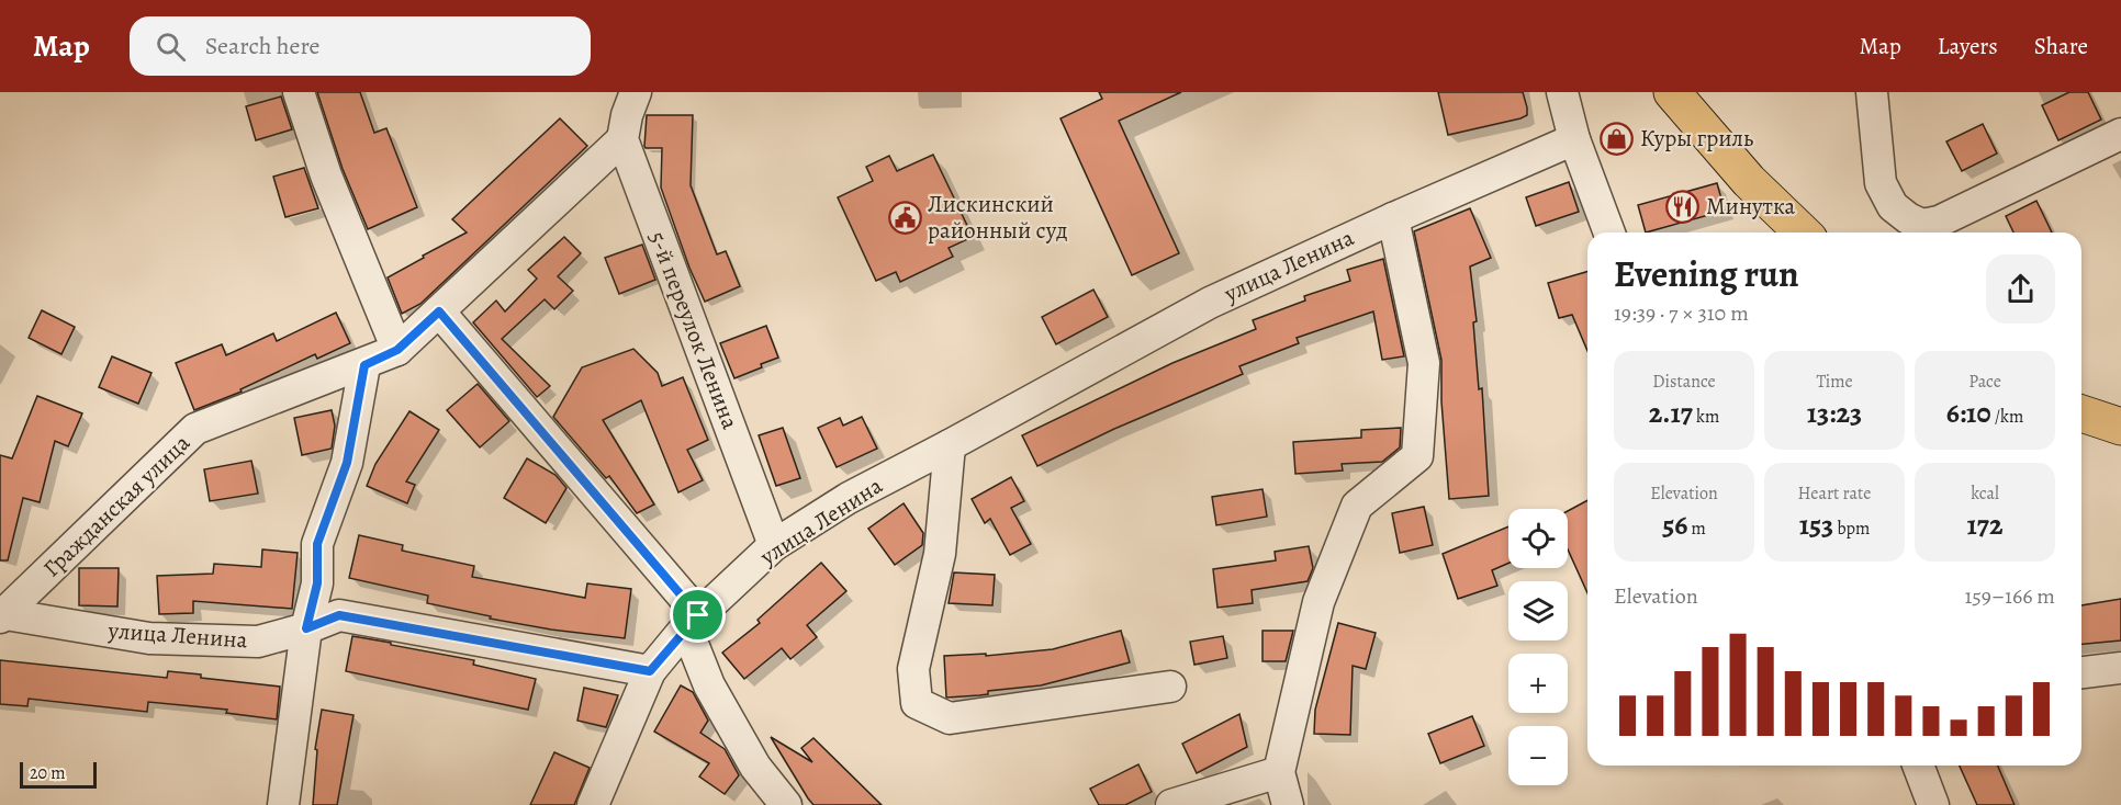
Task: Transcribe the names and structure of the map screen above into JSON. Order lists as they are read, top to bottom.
{
  "streets": {
    "street": ["улица Ленина", "5-й переулок Ленина", "Гражданская улица"]
  },
  "crossings": [
    ["улица Ленина", "5-й переулок Ленина"],
    ["улица Ленина", "Гражданская улица"],
    ["5-й переулок Ленина", "Гражданская улица"]
  ],
  "places": {
    "shop": ["Куры гриль"],
    "restaurant": ["Минутка"],
    "public building": ["Лискинский районный суд"]
  },
  "scale_bar": "20 m",
  "page": {
    "header": "Map",
    "search": "Search here",
    "nav": ["Map", "Layers", "Share"],
    "heading": ["Evening run", "19:39 · 7 × 310 m"],
    "stats": [
      ["Distance", "2.17 km"],
      ["Time", "13:23"],
      ["Pace", "6:10 /km"],
      ["Elevation", "56 m"],
      ["Heart rate", "153 bpm"],
      ["kcal", "172"]
    ],
    "map_buttons": ["+", "−"],
    "chart": ["Elevation", "159–166 m"],
    "scale": "20 m"
  }
}
